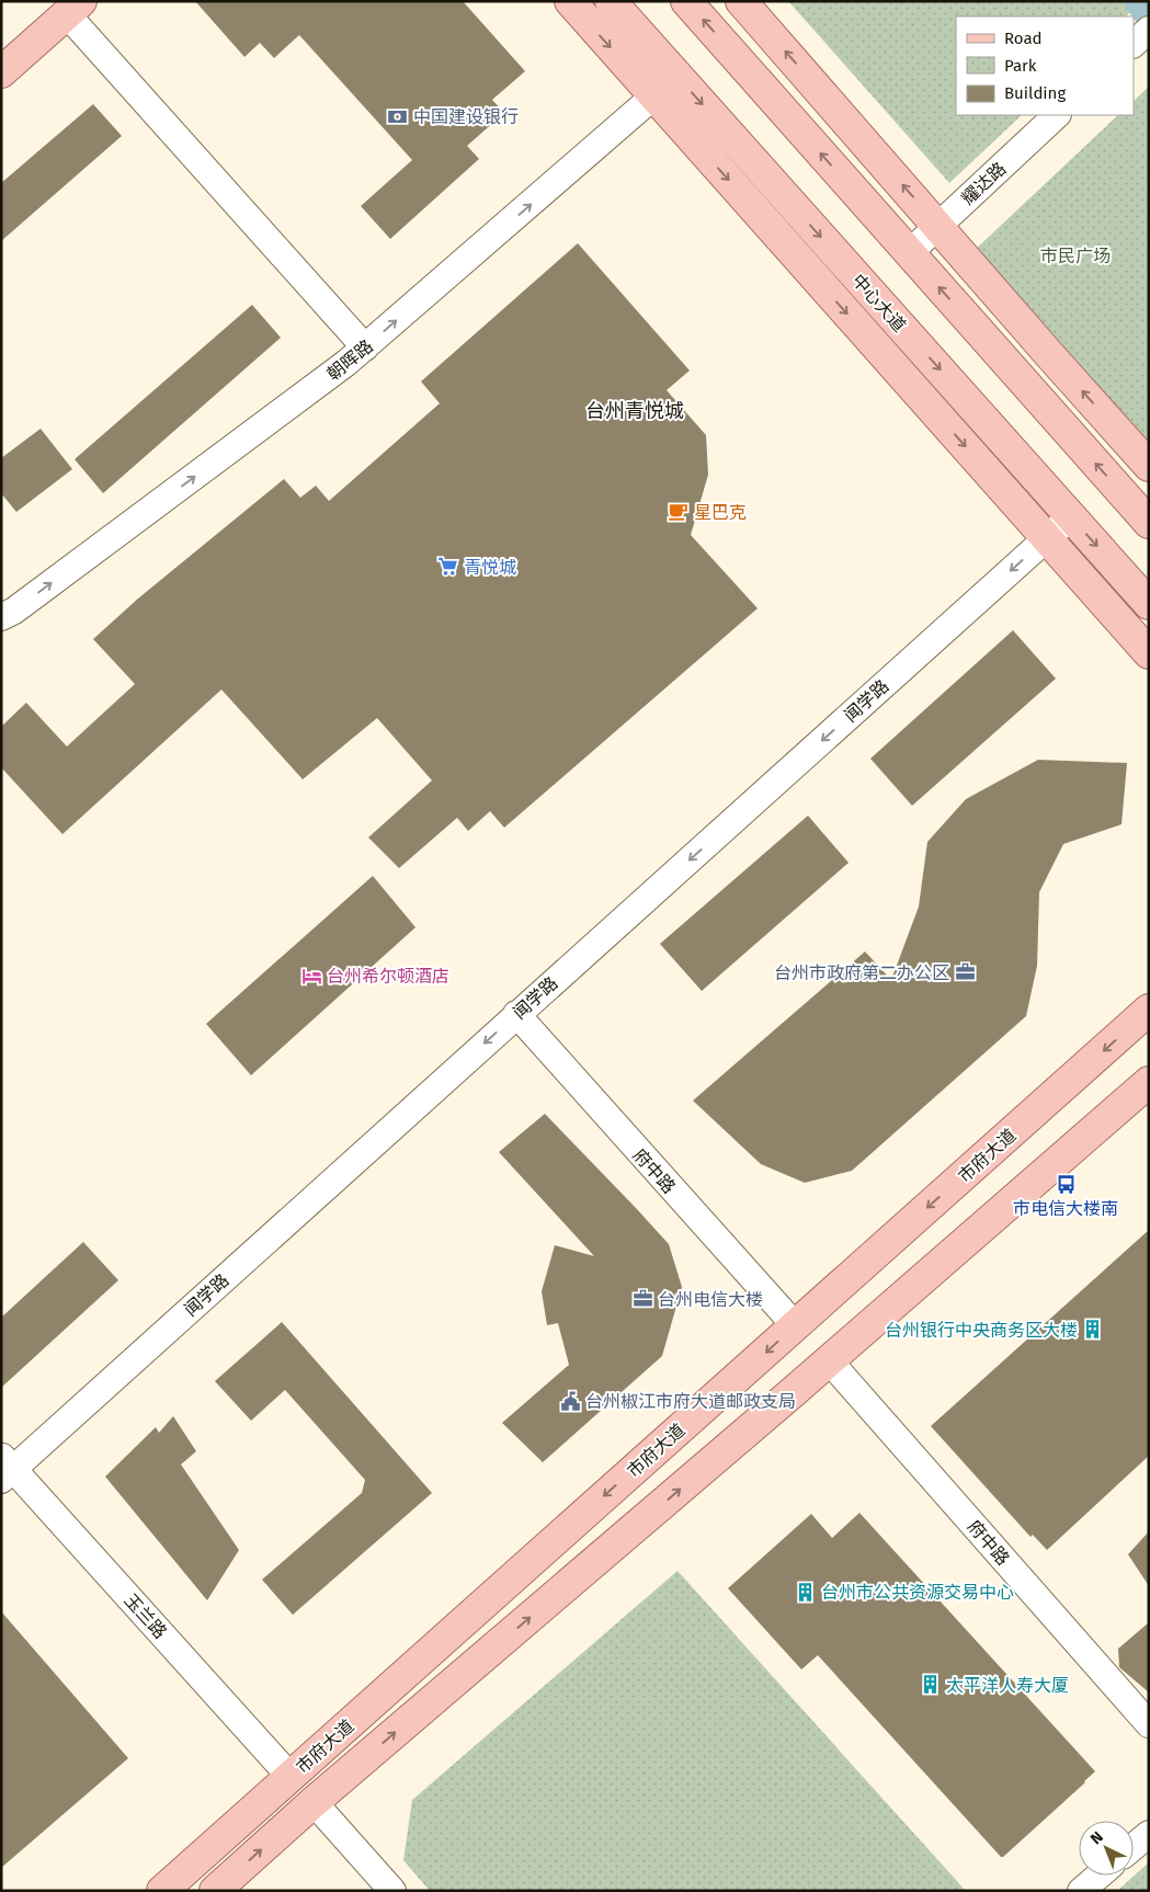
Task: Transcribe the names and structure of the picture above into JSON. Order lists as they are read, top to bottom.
{
  "streets": {
    "main road": ["中心大道", "市府大道"],
    "street": [
      "耀达路",
      "朝晖路",
      "闻学路",
      "府中路",
      "玉兰路"
    ]
  },
  "crossings": [
    ["中心大道", "朝晖路"],
    ["中心大道", "闻学路"],
    ["闻学路", "府中路"],
    ["闻学路", "玉兰路"],
    ["市府大道", "府中路"],
    ["市府大道", "玉兰路"]
  ],
  "one_way": ["朝晖路", "闻学路"],
  "districts": ["台州青悦城"],
  "parks": ["市民广场"],
  "places": {
    "bank": ["中国建设银行"],
    "cafe": ["星巴克"],
    "supermarket": ["青悦城"],
    "office": ["台州市政府第二办公区", "台州电信大楼"],
    "hotel": ["台州希尔顿酒店"],
    "bus stop": ["市电信大楼南"],
    "building": ["台州银行中央商务区大楼", "台州市公共资源交易中心", "太平洋人寿大厦"],
    "public building": ["台州椒江市府大道邮政支局"]
  },
  "legend": ["Road", "Park", "Building"],
  "north": "top left"
}
